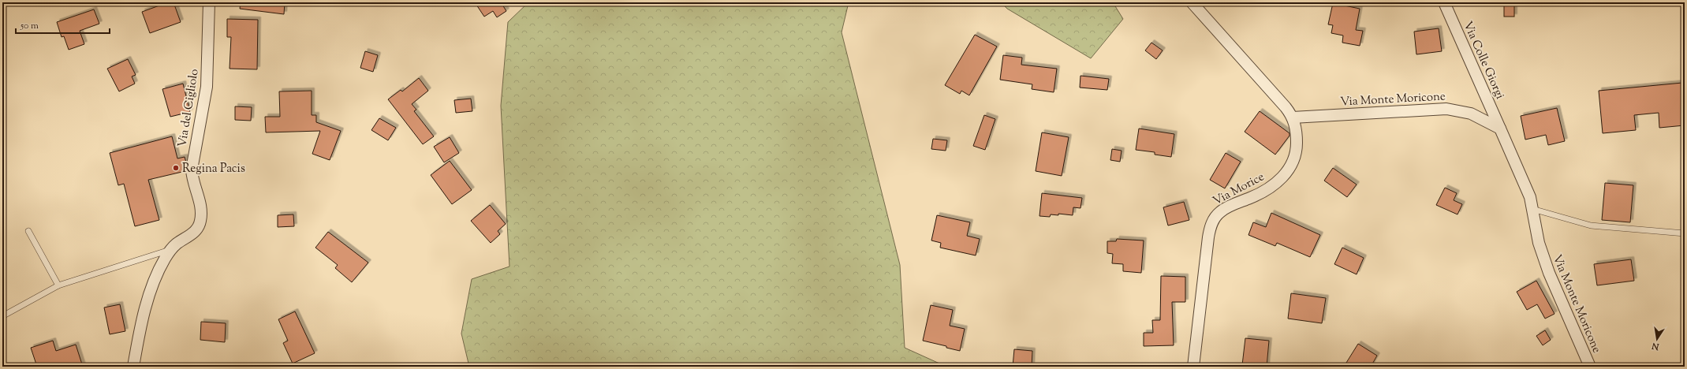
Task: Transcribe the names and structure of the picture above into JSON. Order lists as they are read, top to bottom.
{
  "streets": {
    "street": [
      "Via Colle Giorgi",
      "Via Monte Moricone",
      "Via del Cigliolo",
      "Via Morice"
    ]
  },
  "crossings": [
    ["Via Colle Giorgi", "Via Monte Moricone"],
    ["Via Monte Moricone", "Via Morice"]
  ],
  "places": ["Regina Pacis"],
  "scale_bar": "50 m",
  "north": "bottom"
}
